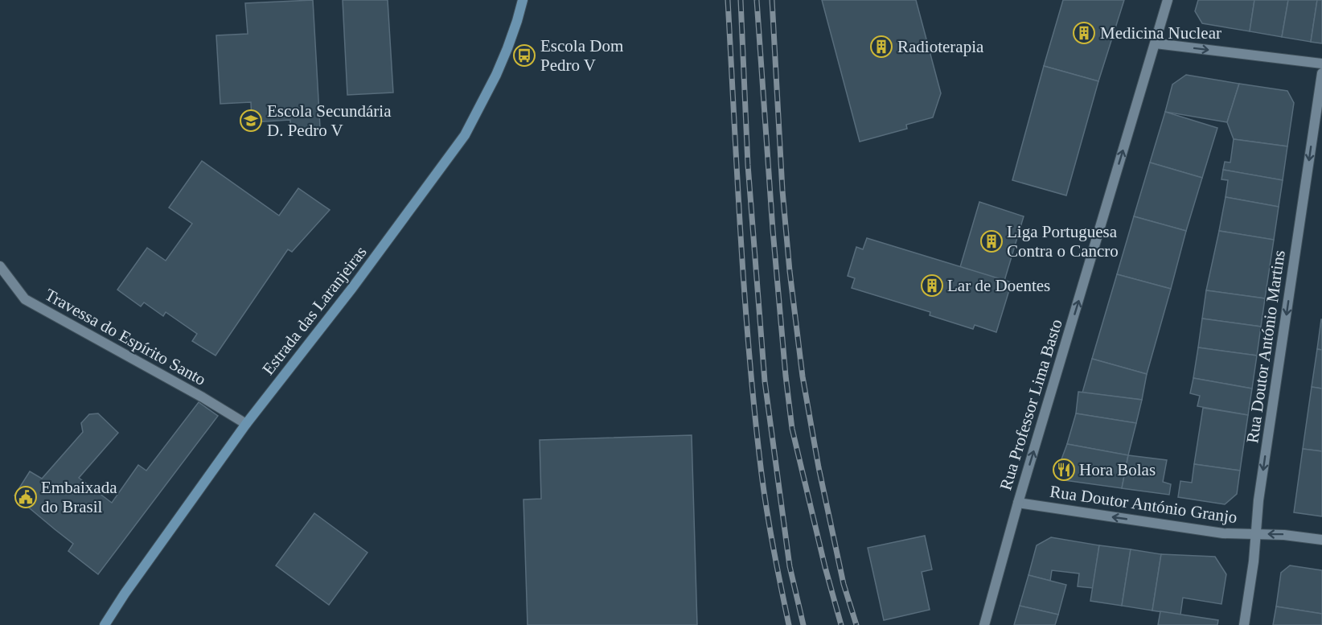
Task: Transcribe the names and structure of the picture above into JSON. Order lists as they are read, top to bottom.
{
  "streets": {
    "main road": ["Estrada das Laranjeiras"],
    "street": [
      "Travessa do Espírito Santo",
      "Rua Doutor António Martins",
      "Rua Professor Lima Basto",
      "Rua Doutor António Granjo"
    ]
  },
  "crossings": [
    ["Estrada das Laranjeiras", "Travessa do Espírito Santo"],
    ["Rua Doutor António Martins", "Rua Doutor António Granjo"],
    ["Rua Professor Lima Basto", "Rua Doutor António Granjo"]
  ],
  "one_way": ["Rua Doutor António Martins", "Rua Professor Lima Basto", "Rua Doutor António Granjo"],
  "places": {
    "building": [
      "Medicina Nuclear",
      "Radioterapia",
      "Liga Portuguesa Contra o Cancro",
      "Lar de Doentes"
    ],
    "bus stop": ["Escola Dom Pedro V"],
    "school or university": ["Escola Secundária D. Pedro V"],
    "restaurant": ["Hora Bolas"],
    "public building": ["Embaixada do Brasil"]
  }
}
